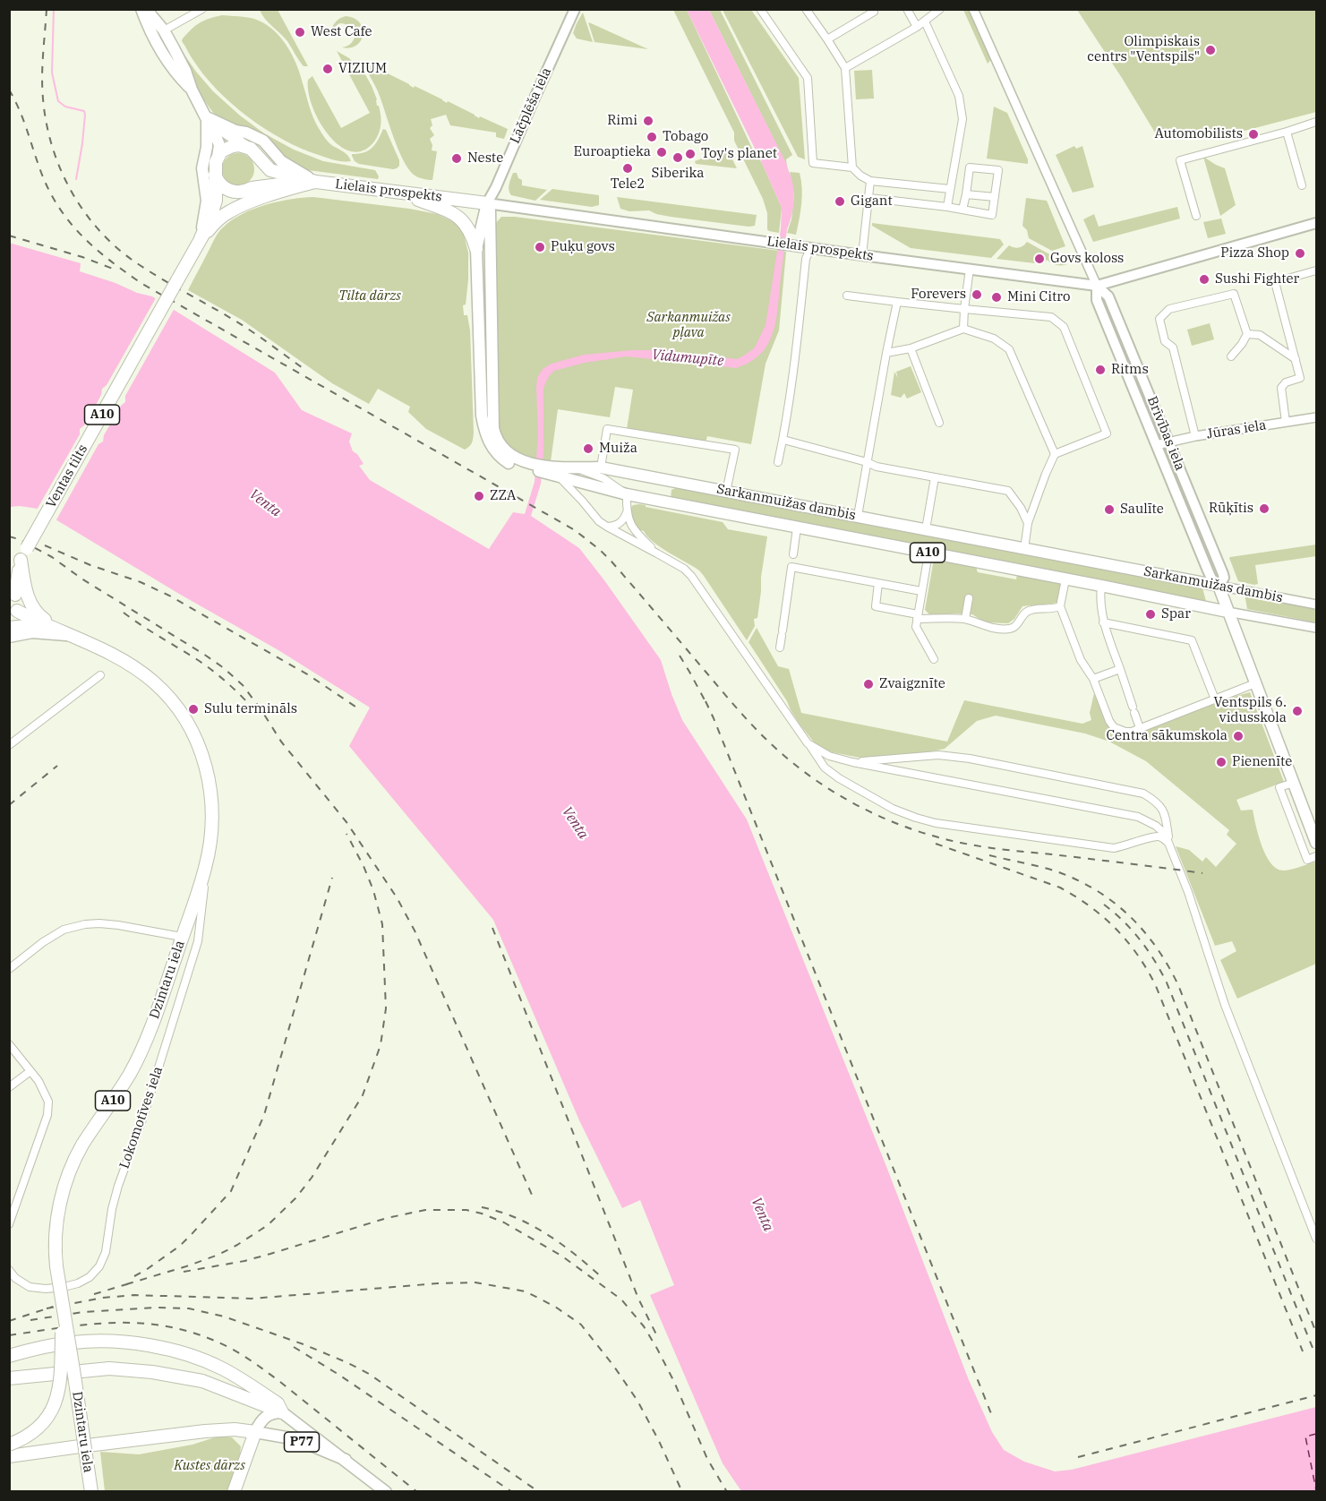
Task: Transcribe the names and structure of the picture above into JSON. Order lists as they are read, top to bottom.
{
  "streets": {
    "highway": [
      "Lielais prospekts",
      "A10",
      "Ventas tilts",
      "Dzintaru iela"
    ],
    "main road": [
      "Lāčplēša iela",
      "Brīvības iela",
      "Sarkanmuižas dambis",
      "P77"
    ],
    "street": ["Jūras iela", "Lokomotīves iela"]
  },
  "crossings": [
    ["Lāčplēša iela", "Lielais prospekts"],
    ["Lāčplēša iela", "Sarkanmuižas dambis"],
    ["Lielais prospekts", "A10"],
    ["Lielais prospekts", "Brīvības iela"],
    ["Lielais prospekts", "Sarkanmuižas dambis"],
    ["A10", "Ventas tilts"],
    ["A10", "Sarkanmuižas dambis"],
    ["A10", "Dzintaru iela"],
    ["Jūras iela", "Brīvības iela"],
    ["Brīvības iela", "Sarkanmuižas dambis"],
    ["Dzintaru iela", "Lokomotīves iela"],
    ["Dzintaru iela", "P77"]
  ],
  "water": ["Vidumupīte", "Venta"],
  "parks": ["Tilta dārzs", "Sarkanmuižas pļava", "Kustes dārzs"],
  "places": [
    "West Cafe",
    "Olimpiskais centrs \"Ventspils\"",
    "VIZIUM",
    "Rimi",
    "Automobilists",
    "Tobago",
    "Euroaptieka",
    "Toy's planet",
    "Siberika",
    "Neste",
    "Tele2",
    "Gigant",
    "Puķu govs",
    "Pizza Shop",
    "Govs koloss",
    "Sushi Fighter",
    "Forevers",
    "Mini Citro",
    "Ritms",
    "Muiža",
    "ZZA",
    "Rūķītis",
    "Saulīte",
    "Spar",
    "Zvaigznīte",
    "Sulu termināls",
    "Ventspils 6. vidusskola",
    "Centra sākumskola",
    "Pienenīte"
  ]
}
